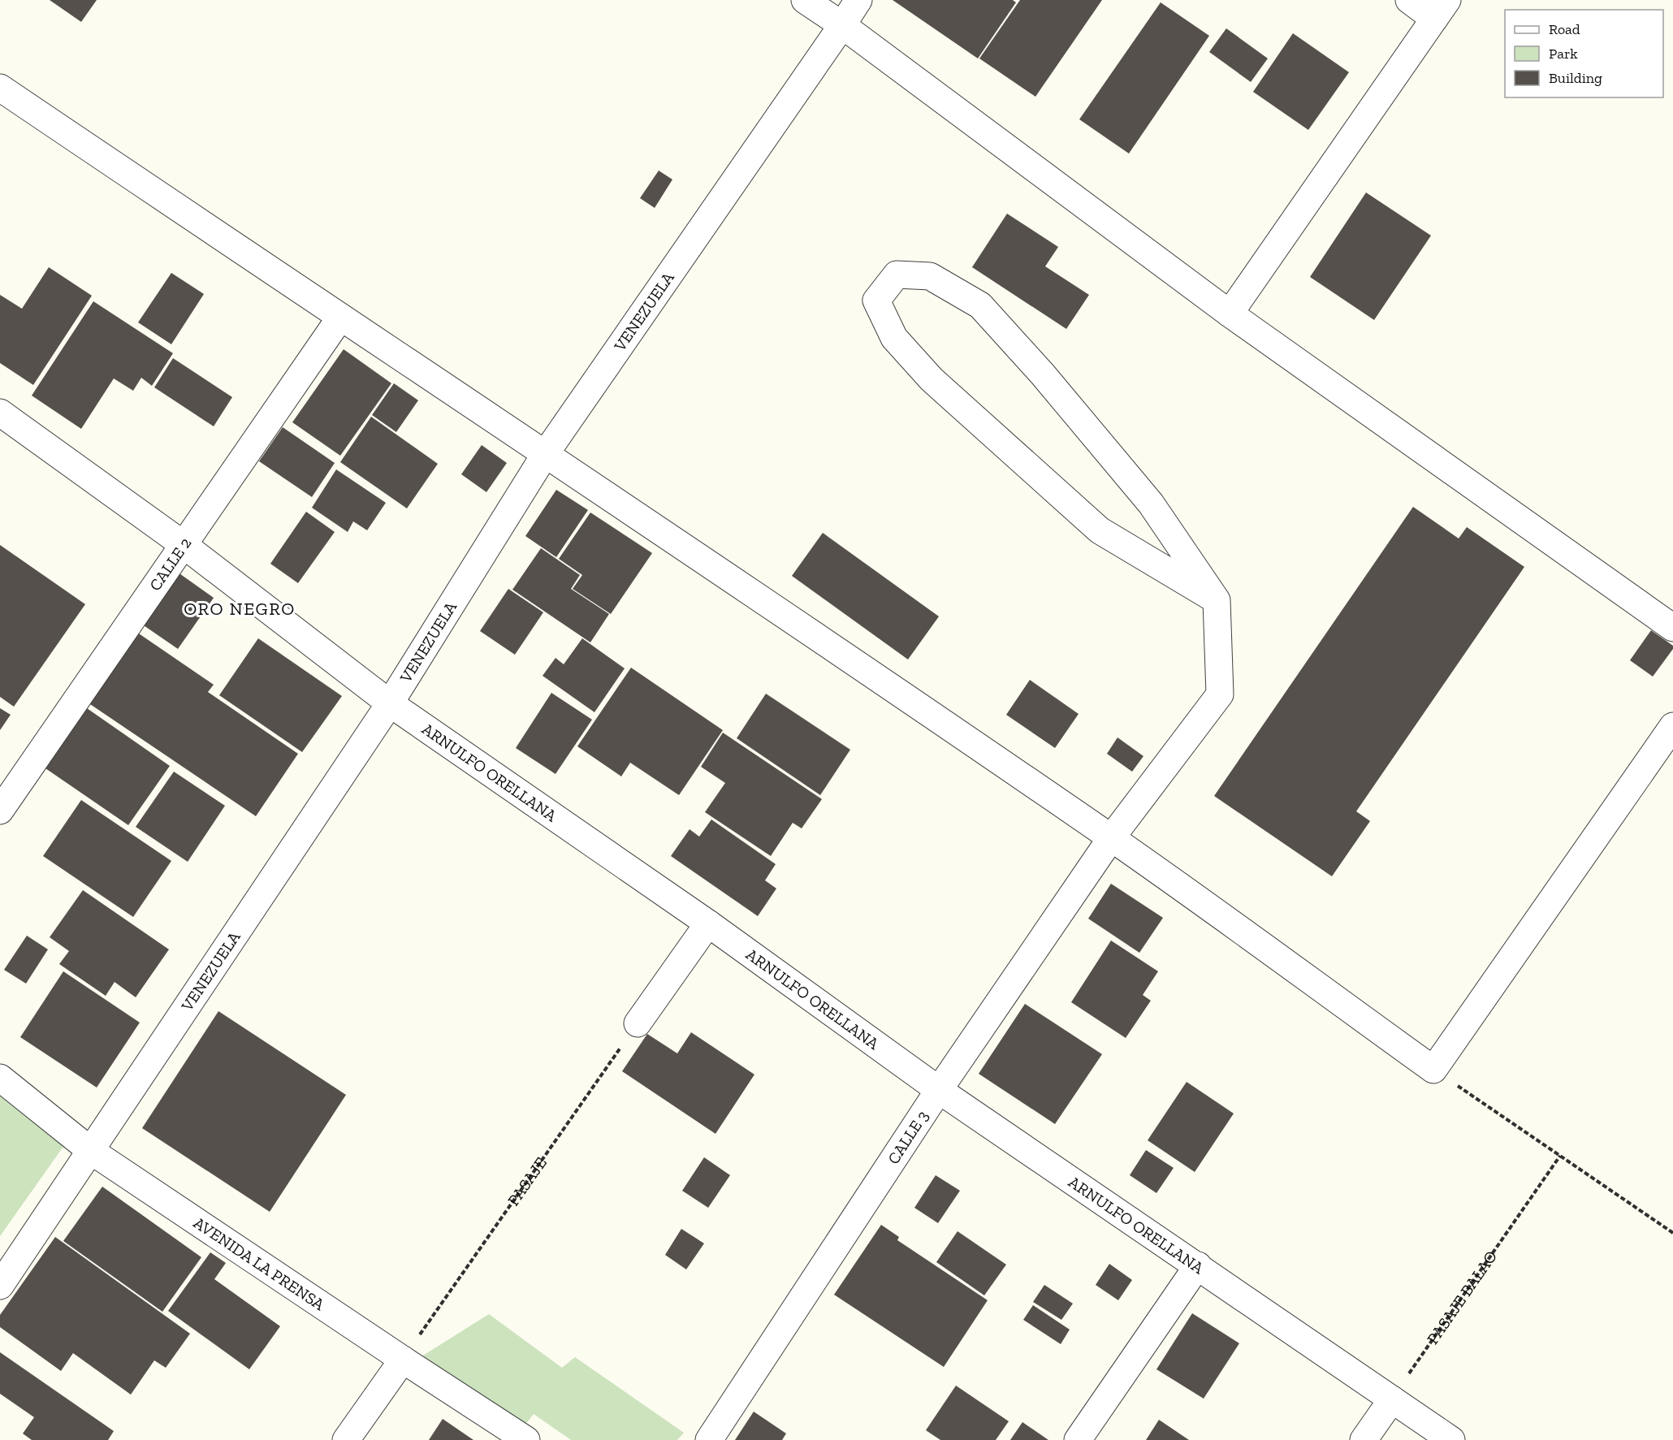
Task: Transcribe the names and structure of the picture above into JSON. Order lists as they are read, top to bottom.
{
  "streets": {
    "street": [
      "VENEZUELA",
      "CALLE 2",
      "ARNULFO ORELLANA",
      "CALLE 3",
      "AVENIDA LA PRENSA"
    ],
    "path": ["PASAJE", "PASAJE BALAO"]
  },
  "crossings": [
    ["VENEZUELA", "ARNULFO ORELLANA"],
    ["VENEZUELA", "AVENIDA LA PRENSA"],
    ["CALLE 2", "ARNULFO ORELLANA"],
    ["ARNULFO ORELLANA", "CALLE 3"],
    ["ARNULFO ORELLANA", "PASAJE BALAO"],
    ["PASAJE", "AVENIDA LA PRENSA"]
  ],
  "districts": ["ORO NEGRO"],
  "legend": ["Road", "Park", "Building"]
}
